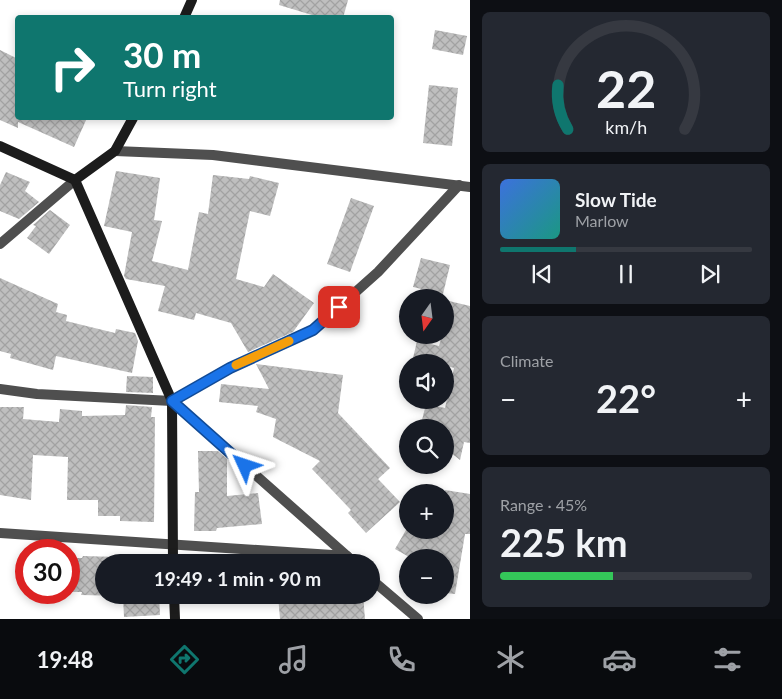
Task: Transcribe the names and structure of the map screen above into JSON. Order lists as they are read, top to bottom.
{
  "north": "bottom",
  "page": {
    "turn": ["30 m", "Turn right"],
    "song": ["Slow Tide", "Marlow"],
    "map_buttons": ["+", "−"],
    "tile": [
      "Climate",
      ["Range · 45%", "225 km"]
    ],
    "heat": ["−", "22°", "+"],
    "limit": "30",
    "trip": "19:49 · 1 min · 90 m",
    "tabs": "19:48",
    "gauge": ["22", "km/h"]
  }
}
